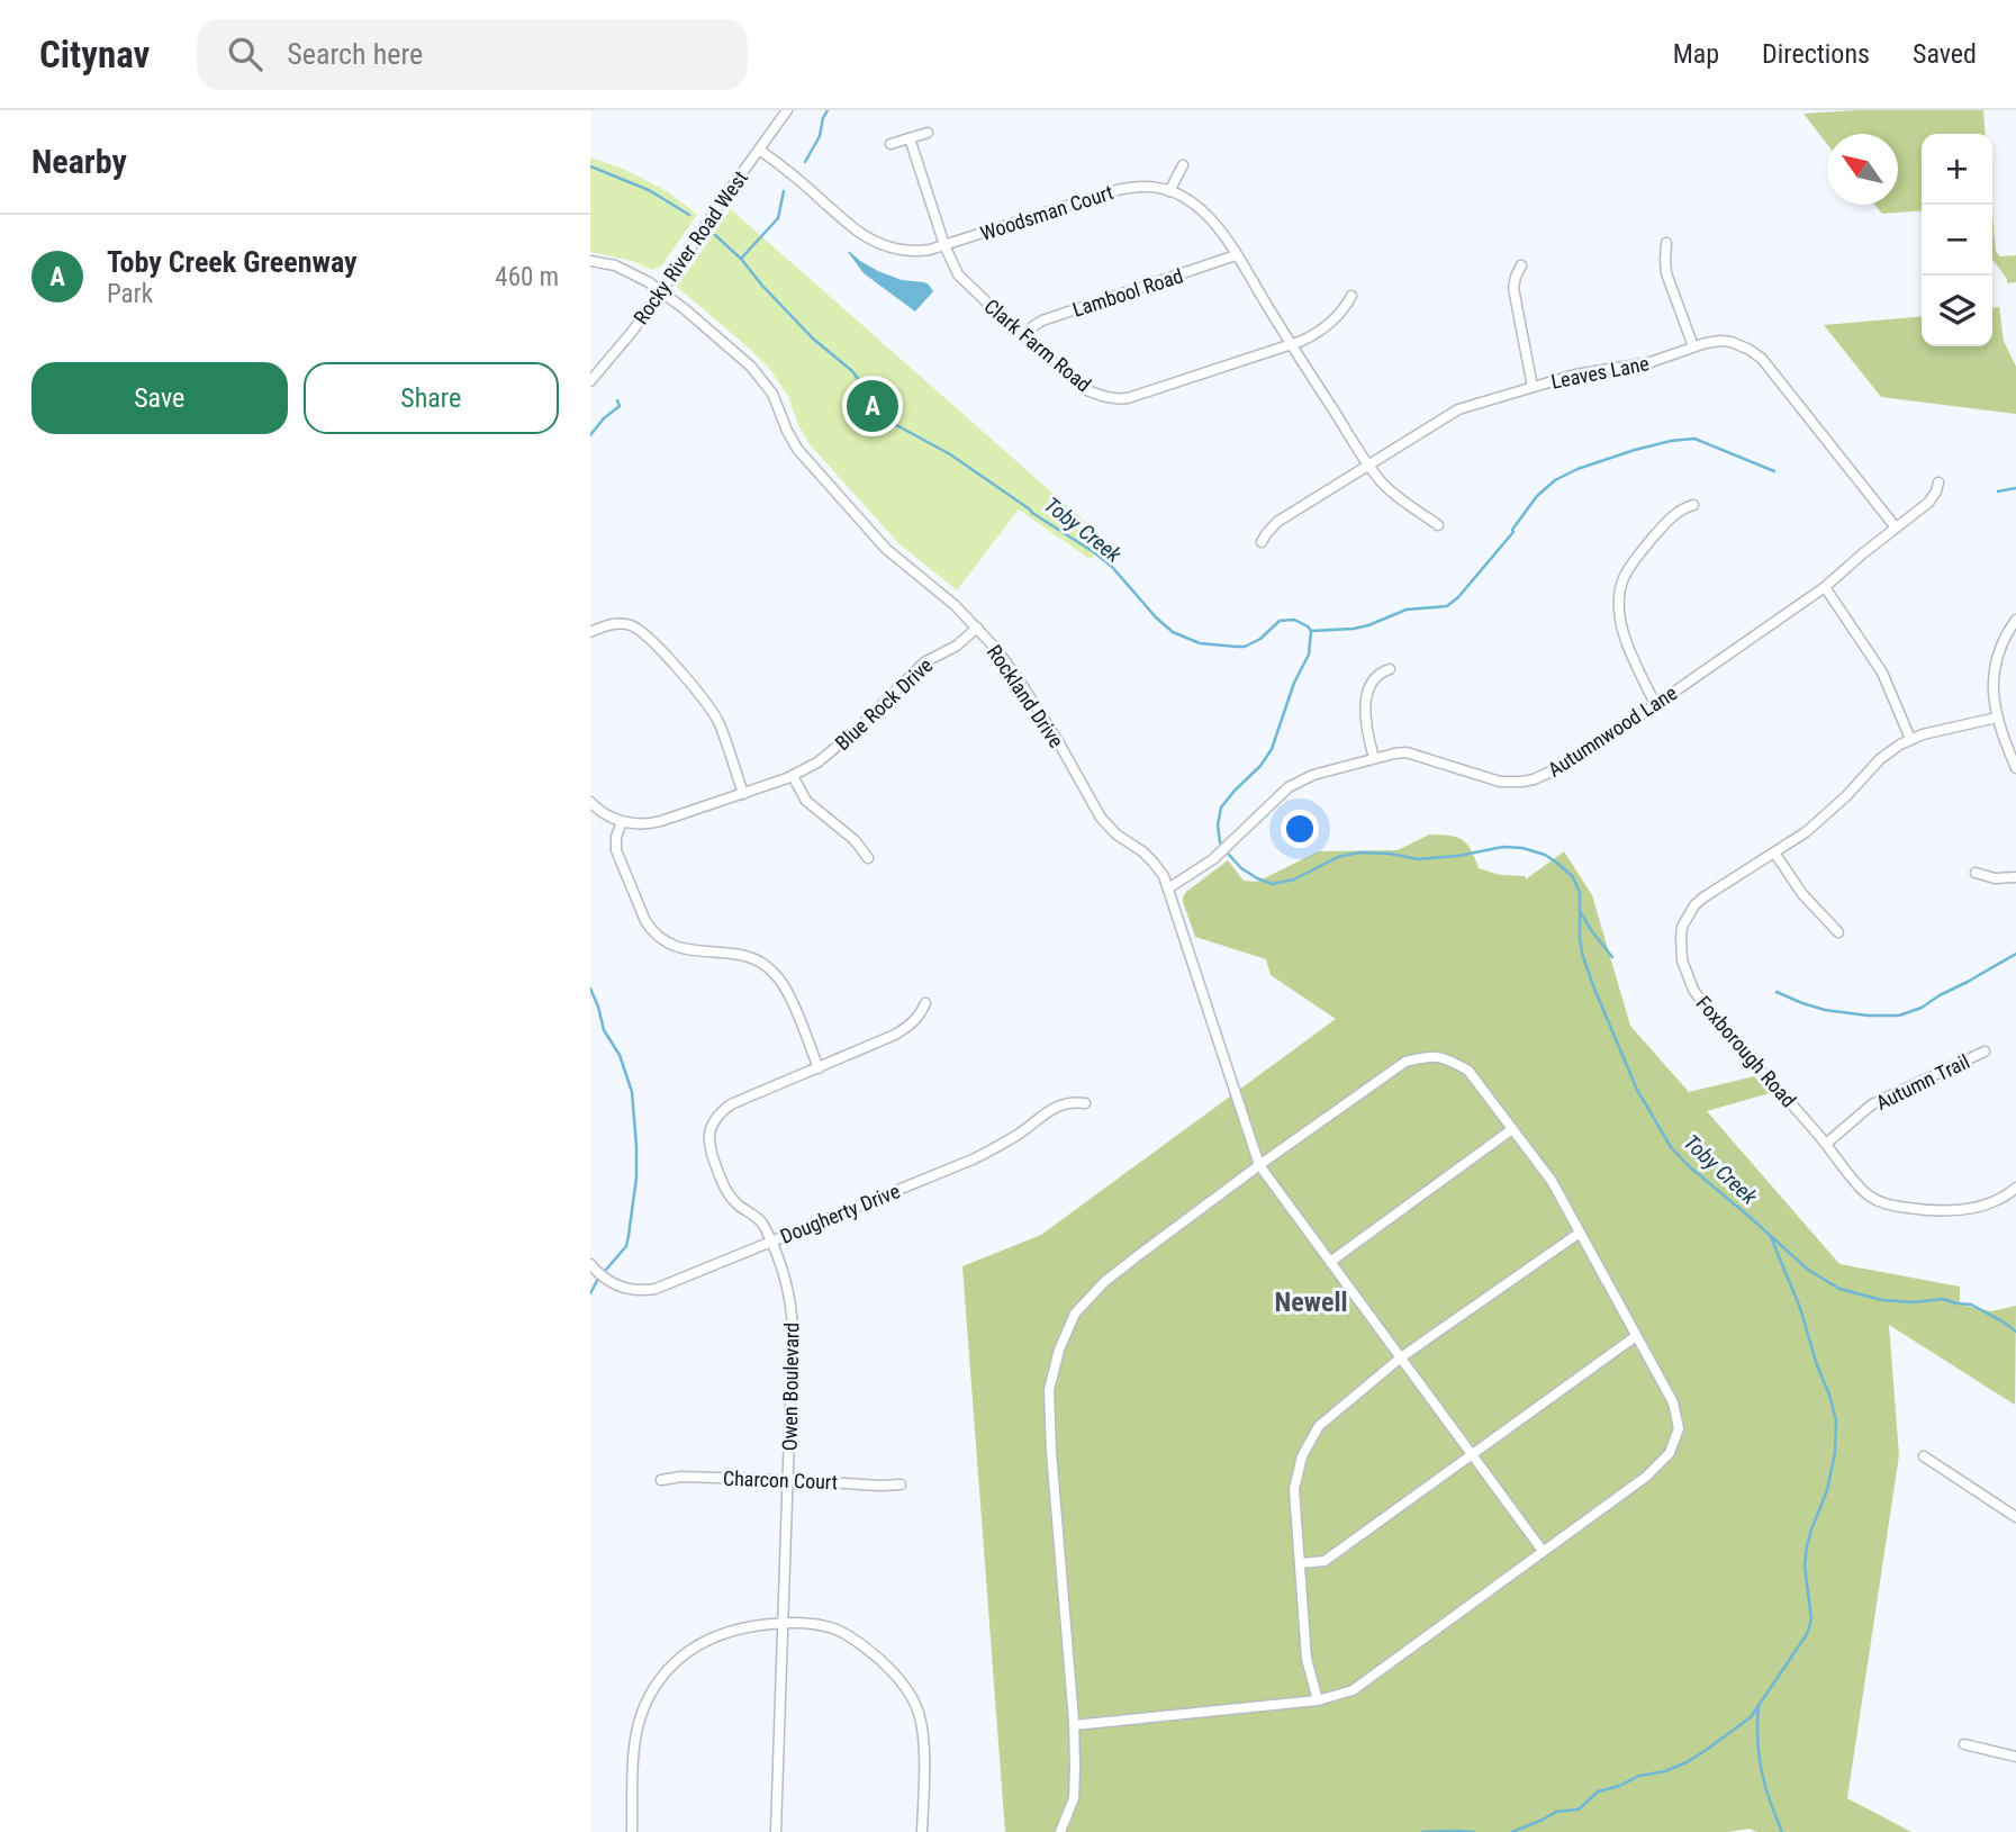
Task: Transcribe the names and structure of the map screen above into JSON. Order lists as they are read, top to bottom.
{
  "streets": {
    "street": [
      "Woodsman Court",
      "Rocky River Road West",
      "Lambool Road",
      "Clark Farm Road",
      "Leaves Lane",
      "Rockland Drive",
      "Blue Rock Drive",
      "Autumnwood Lane",
      "Foxborough Road",
      "Autumn Trail",
      "Dougherty Drive",
      "Owen Boulevard",
      "Charcon Court"
    ]
  },
  "crossings": [
    ["Woodsman Court", "Rocky River Road West"],
    ["Woodsman Court", "Lambool Road"],
    ["Woodsman Court", "Clark Farm Road"],
    ["Woodsman Court", "Leaves Lane"],
    ["Rocky River Road West", "Rockland Drive"],
    ["Lambool Road", "Clark Farm Road"],
    ["Leaves Lane", "Autumnwood Lane"],
    ["Rockland Drive", "Blue Rock Drive"],
    ["Rockland Drive", "Autumnwood Lane"],
    ["Foxborough Road", "Autumn Trail"],
    ["Dougherty Drive", "Owen Boulevard"],
    ["Owen Boulevard", "Charcon Court"]
  ],
  "districts": ["Newell"],
  "water": ["Toby Creek"],
  "north": "top left",
  "page": {
    "header": "Citynav",
    "search": "Search here",
    "nav": ["Map", "Directions", "Saved"],
    "heading": "Nearby",
    "map_buttons": ["+", "−"],
    "list": [
      {
        "mark": "A",
        "name": "Toby Creek Greenway",
        "note": "Park",
        "value": "460 m"
      }
    ],
    "buttons": ["Save", "Share"],
    "pins": "A"
  }
}
